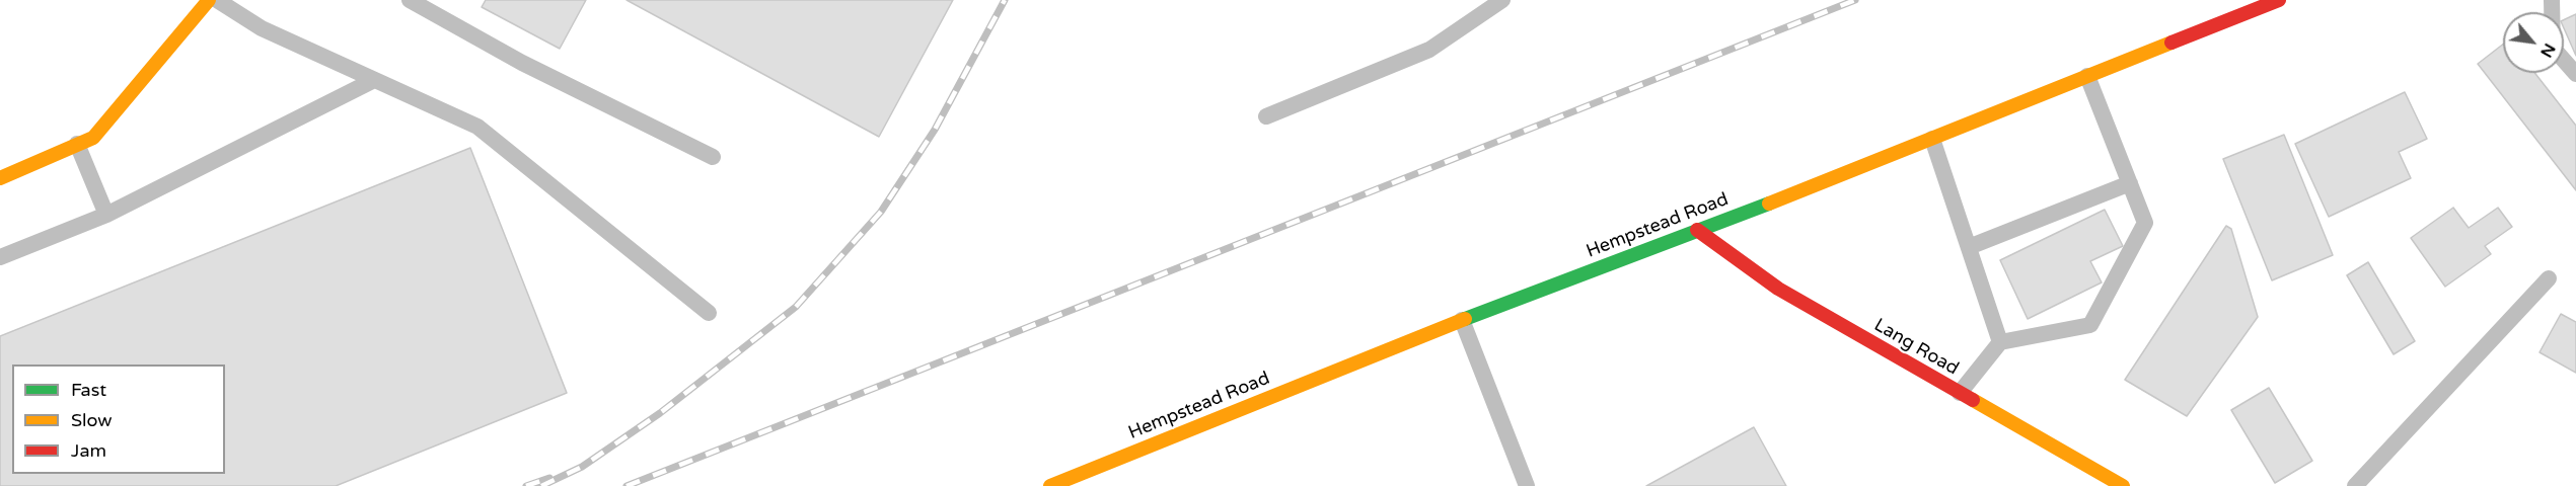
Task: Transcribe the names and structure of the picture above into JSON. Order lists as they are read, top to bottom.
{
  "streets": {
    "main road": ["Hempstead Road", "Lang Road"]
  },
  "crossings": [
    ["Hempstead Road", "Lang Road"]
  ],
  "legend": ["Fast", "Slow", "Jam"],
  "north": "bottom right"
}
